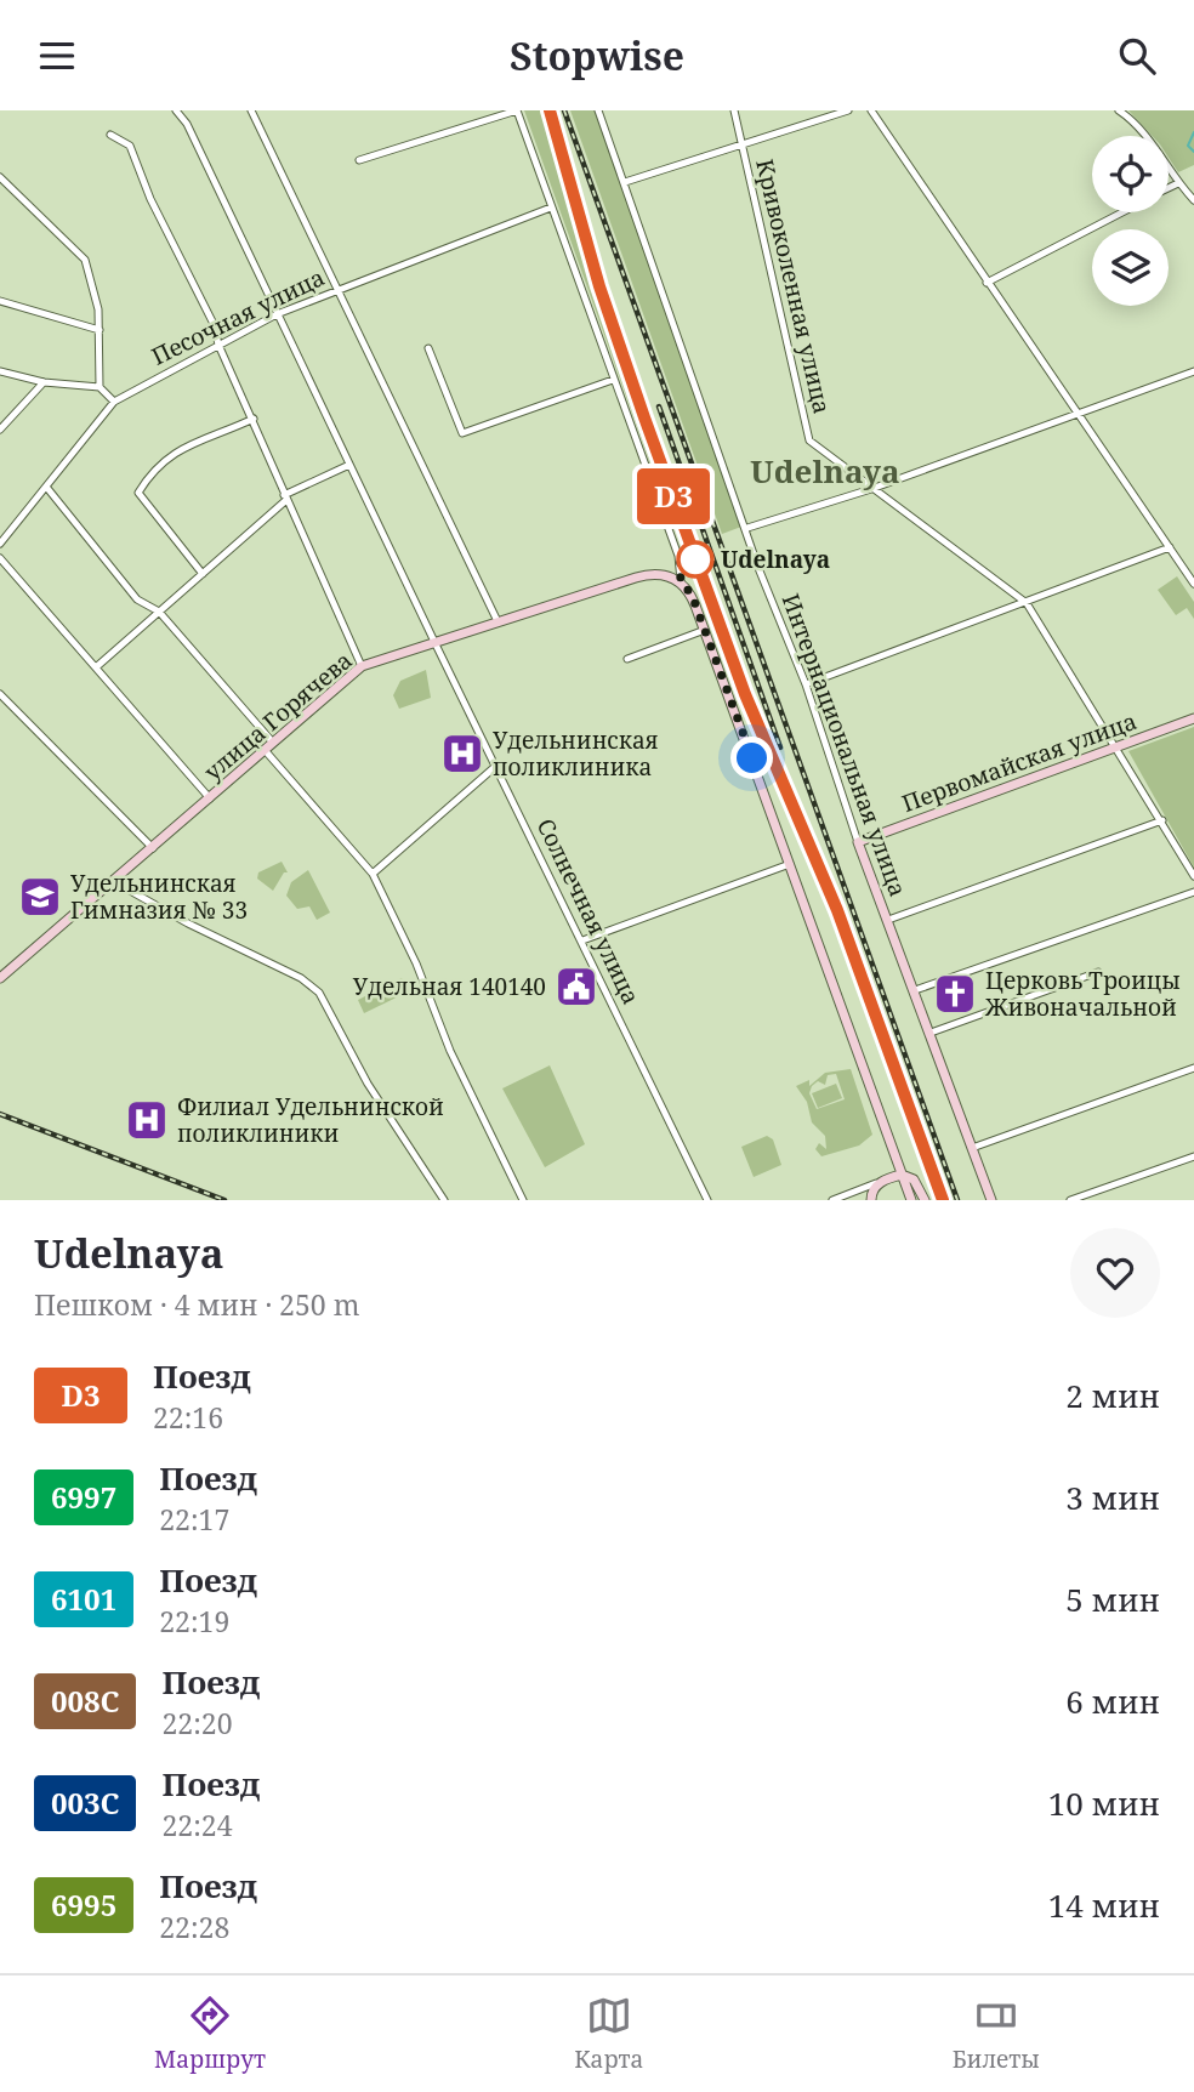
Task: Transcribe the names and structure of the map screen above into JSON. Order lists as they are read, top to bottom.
{
  "streets": {
    "main road": ["улица Горячева", "Интернациональная улица", "Первомайская улица"],
    "street": ["Кривоколенная улица", "Песочная улица", "Солнечная улица"]
  },
  "crossings": [
    ["Кривоколенная улица", "Первомайская улица"],
    ["Песочная улица", "Солнечная улица"],
    ["улица Горячева", "Солнечная улица"],
    ["Интернациональная улица", "Первомайская улица"]
  ],
  "districts": ["Udelnaya"],
  "places": {
    "other": ["Udelnaya"],
    "hospital": ["Удельнинская поликлиника", "Филиал Удельнинской поликлиники"],
    "school or university": ["Удельнинская Гимназия № 33"],
    "public building": ["Удельная 140140"],
    "church": ["Церковь Троицы Живоначальной"]
  },
  "page": {
    "header": "Stopwise",
    "on_map": "D3",
    "heading": ["Udelnaya", "Пешком · 4 мин · 250 m"],
    "list": [
      {
        "mark": "D3",
        "name": "Поезд",
        "note": "22:16",
        "value": "2 мин"
      },
      {
        "mark": "6997",
        "name": "Поезд",
        "note": "22:17",
        "value": "3 мин"
      },
      {
        "mark": "6101",
        "name": "Поезд",
        "note": "22:19",
        "value": "5 мин"
      },
      {
        "mark": "008С",
        "name": "Поезд",
        "note": "22:20",
        "value": "6 мин"
      },
      {
        "mark": "003С",
        "name": "Поезд",
        "note": "22:24",
        "value": "10 мин"
      },
      {
        "mark": "6995",
        "name": "Поезд",
        "note": "22:28",
        "value": "14 мин"
      }
    ],
    "tabs": ["Маршрут", "Карта", "Билеты"]
  }
}
